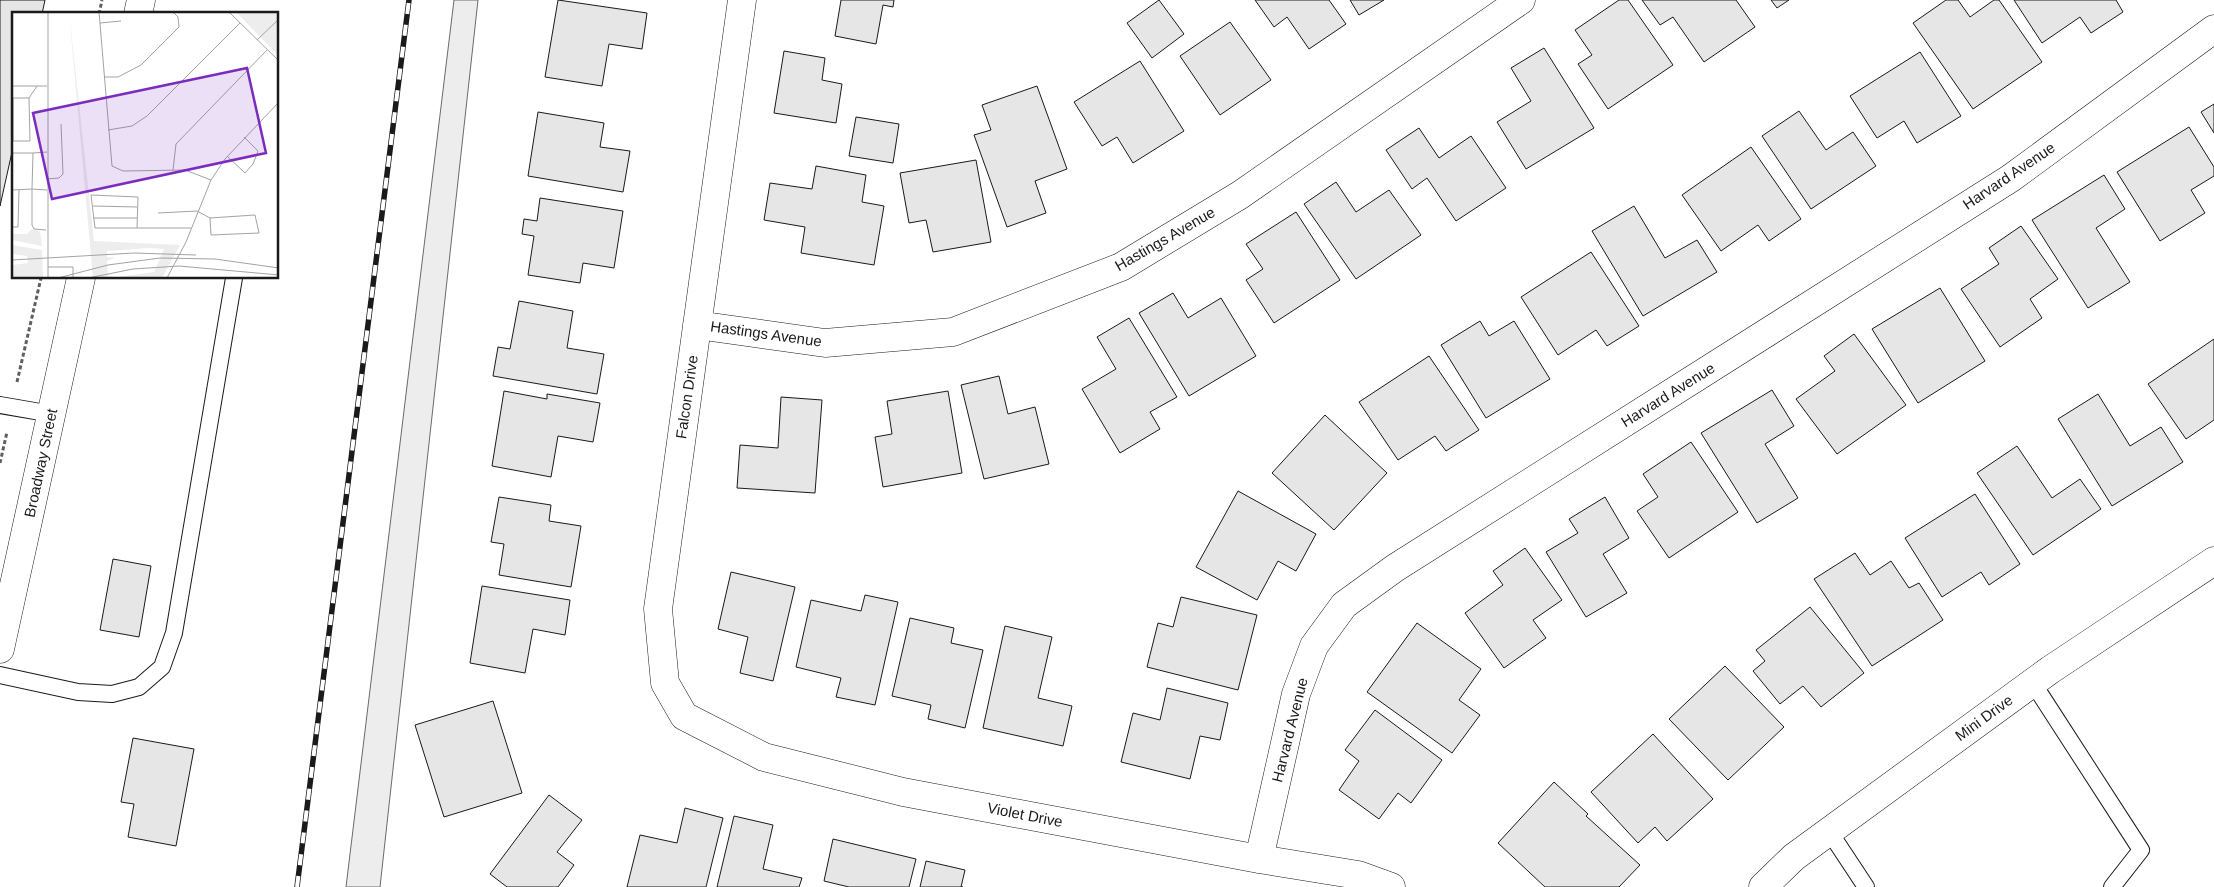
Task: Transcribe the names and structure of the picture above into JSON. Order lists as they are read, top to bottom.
{
  "streets": {
    "street": [
      "Harvard Avenue",
      "Hastings Avenue",
      "Falcon Drive",
      "Broadway Street",
      "Mini Drive",
      "Violet Drive"
    ]
  },
  "crossings": [
    ["Harvard Avenue", "Violet Drive"],
    ["Hastings Avenue", "Falcon Drive"],
    ["Falcon Drive", "Violet Drive"]
  ]
}
